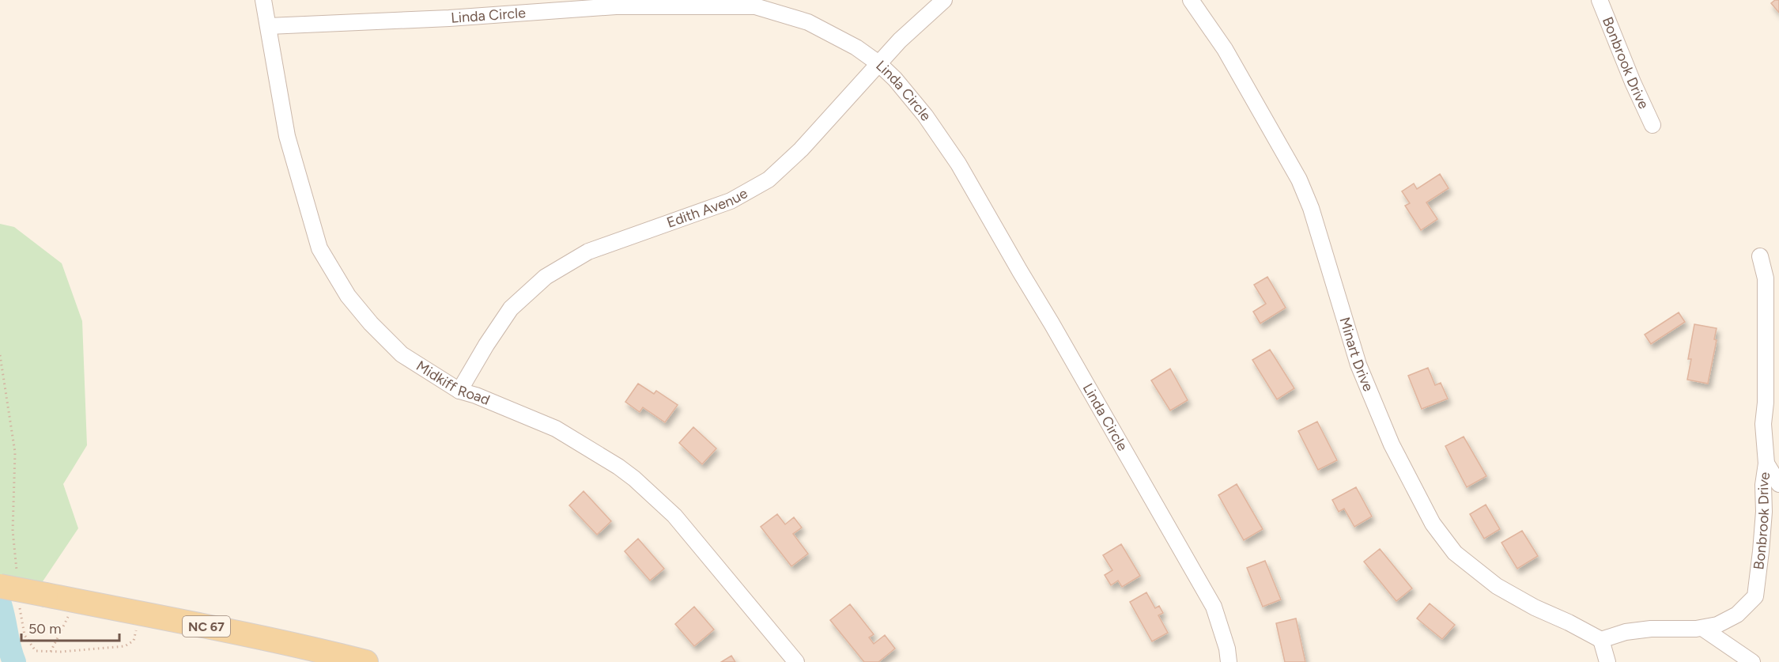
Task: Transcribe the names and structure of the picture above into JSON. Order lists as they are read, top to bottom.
{
  "streets": {
    "main road": ["NC 67"],
    "street": [
      "Linda Circle",
      "Bonbrook Drive",
      "Edith Avenue",
      "Minart Drive",
      "Midkiff Road"
    ]
  },
  "crossings": [
    ["Linda Circle", "Edith Avenue"],
    ["Linda Circle", "Midkiff Road"],
    ["Bonbrook Drive", "Minart Drive"],
    ["Edith Avenue", "Midkiff Road"]
  ],
  "scale_bar": "50 m"
}
